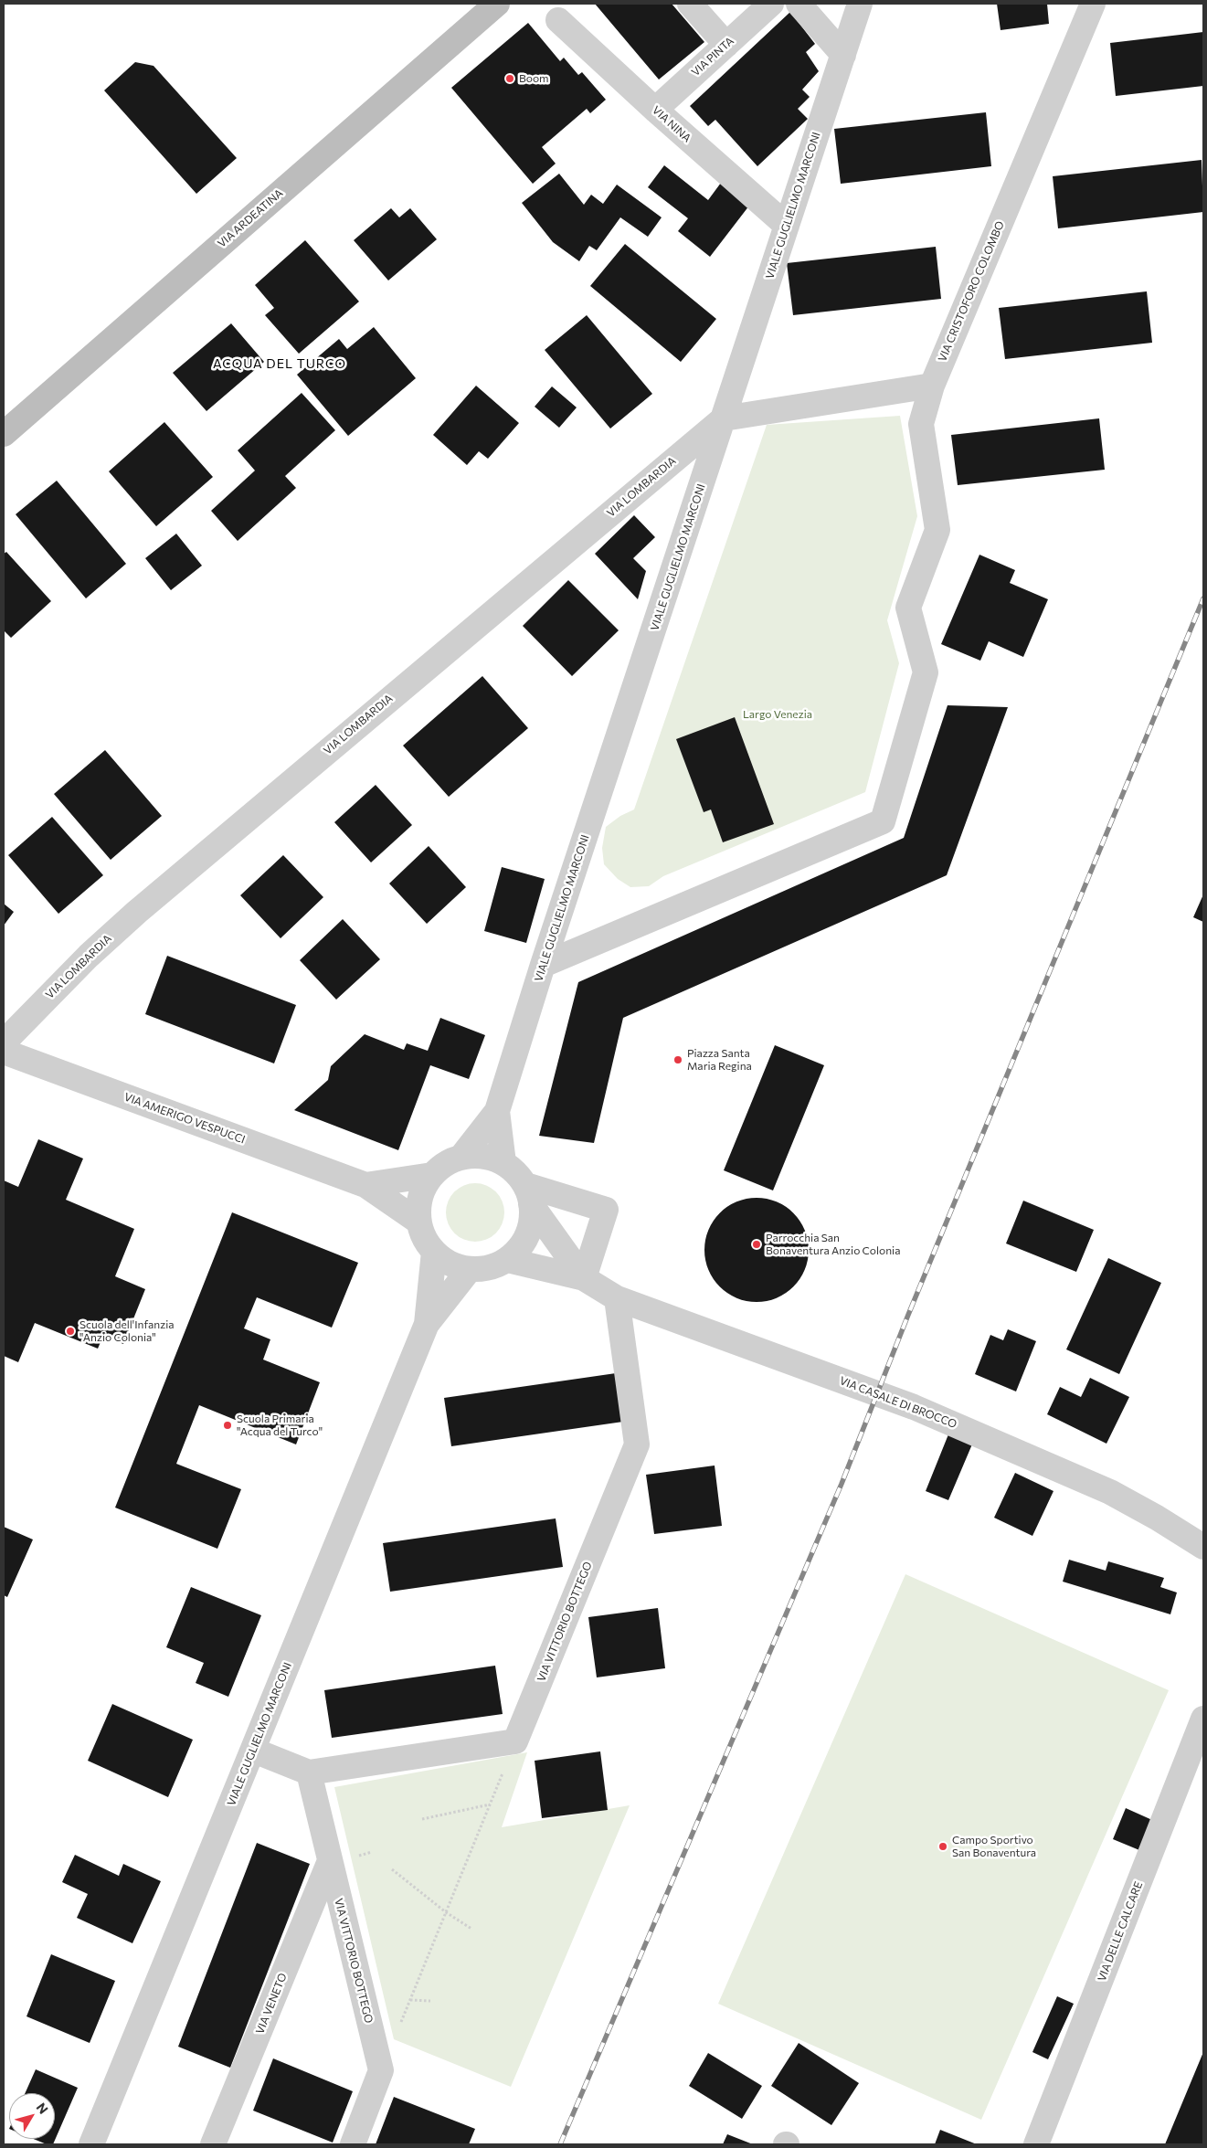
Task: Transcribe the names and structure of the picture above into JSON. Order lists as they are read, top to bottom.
{
  "streets": {
    "main road": ["VIA ARDEATINA"],
    "street": [
      "VIA PINTA",
      "VIA NINA",
      "VIALE GUGLIELMO MARCONI",
      "VIA CRISTOFORO COLOMBO",
      "VIA LOMBARDIA",
      "VIA AMERIGO VESPUCCI",
      "VIA CASALE DI BROCCO",
      "VIA VITTORIO BOTTEGO",
      "VIA DELLE CALCARE",
      "VIA VENETO"
    ]
  },
  "crossings": [
    ["VIA PINTA", "VIA NINA"],
    ["VIA NINA", "VIALE GUGLIELMO MARCONI"],
    ["VIALE GUGLIELMO MARCONI", "VIA LOMBARDIA"],
    ["VIALE GUGLIELMO MARCONI", "VIA AMERIGO VESPUCCI"],
    ["VIA CASALE DI BROCCO", "VIA VITTORIO BOTTEGO"],
    ["VIA VITTORIO BOTTEGO", "VIA VENETO"]
  ],
  "districts": ["ACQUA DEL TURCO"],
  "parks": ["Largo Venezia"],
  "places": [
    "Boom",
    "Piazza Santa Maria Regina",
    "Parrocchia San Bonaventura Anzio Colonia",
    "Scuola dell'Infanzia \"Anzio Colonia\"",
    "Scuola Primaria \"Acqua del Turco\"",
    "Campo Sportivo San Bonaventura"
  ],
  "north": "top right"
}
